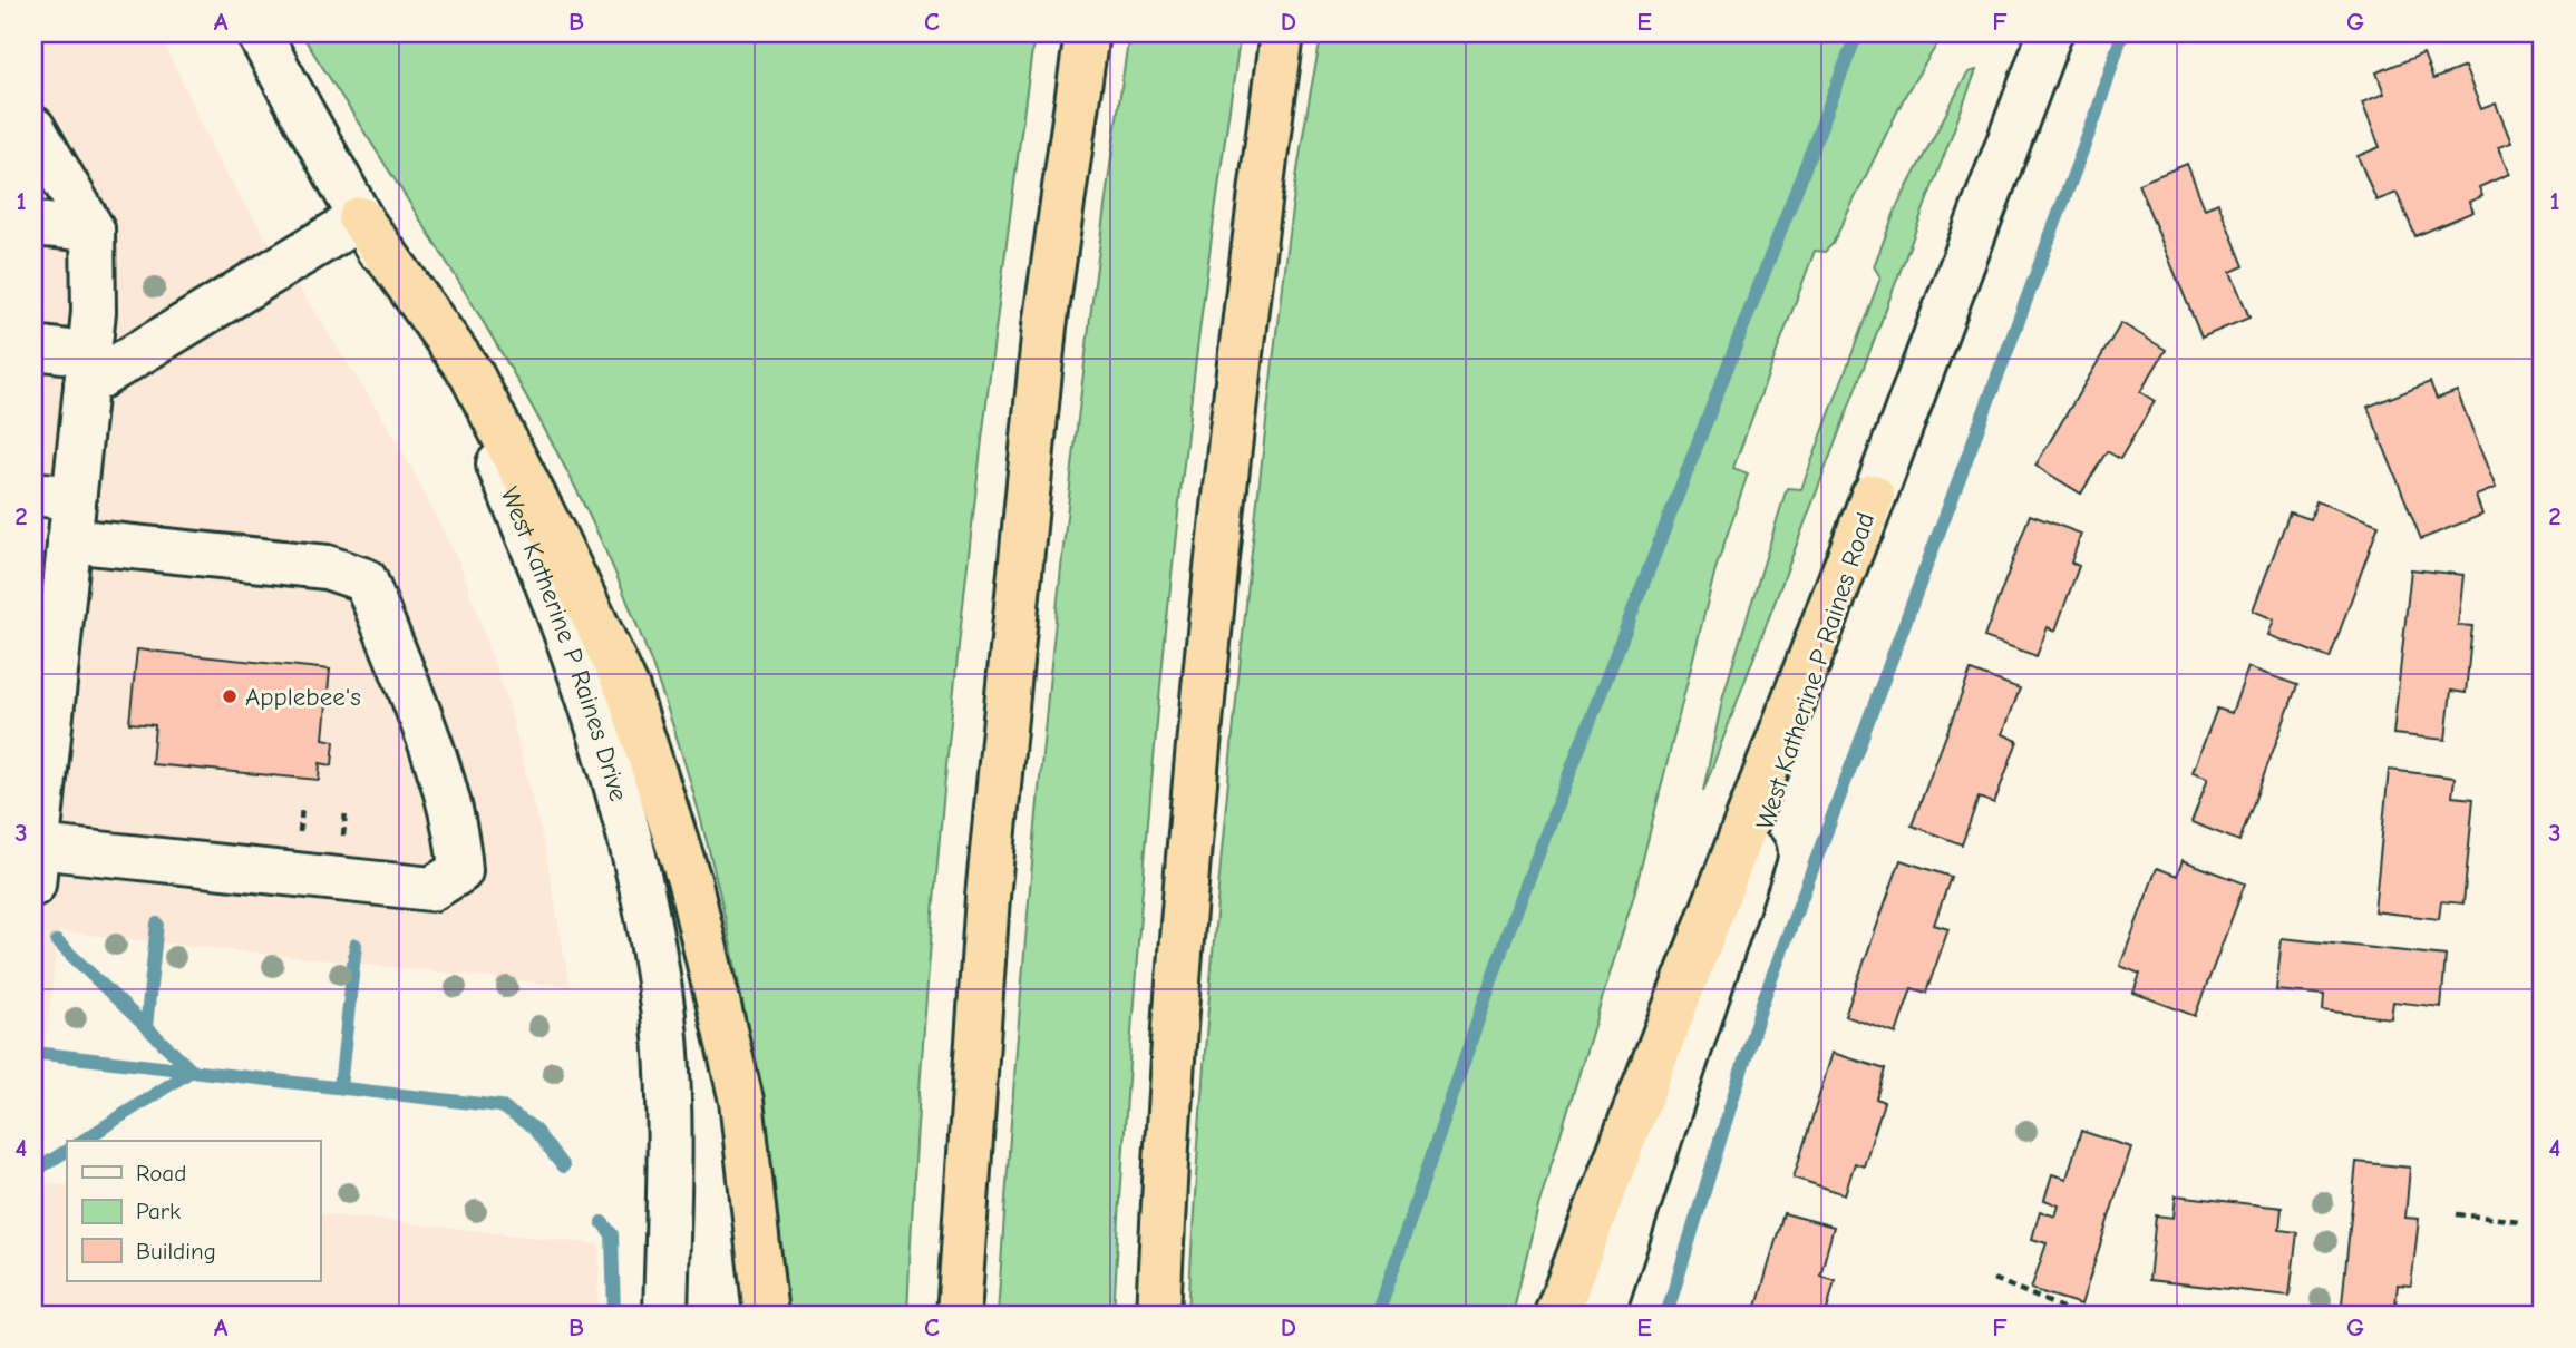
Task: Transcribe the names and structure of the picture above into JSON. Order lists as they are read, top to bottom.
{
  "streets": {
    "street": ["West Katherine P Raines Drive", "West Katherine P Raines Road"]
  },
  "places": ["Applebee's"],
  "legend": ["Road", "Park", "Building"],
  "grid": {
    "columns": [
      "A",
      "B",
      "C",
      "D",
      "E",
      "F",
      "G"
    ],
    "rows": [
      "1",
      "2",
      "3",
      "4"
    ]
  }
}
